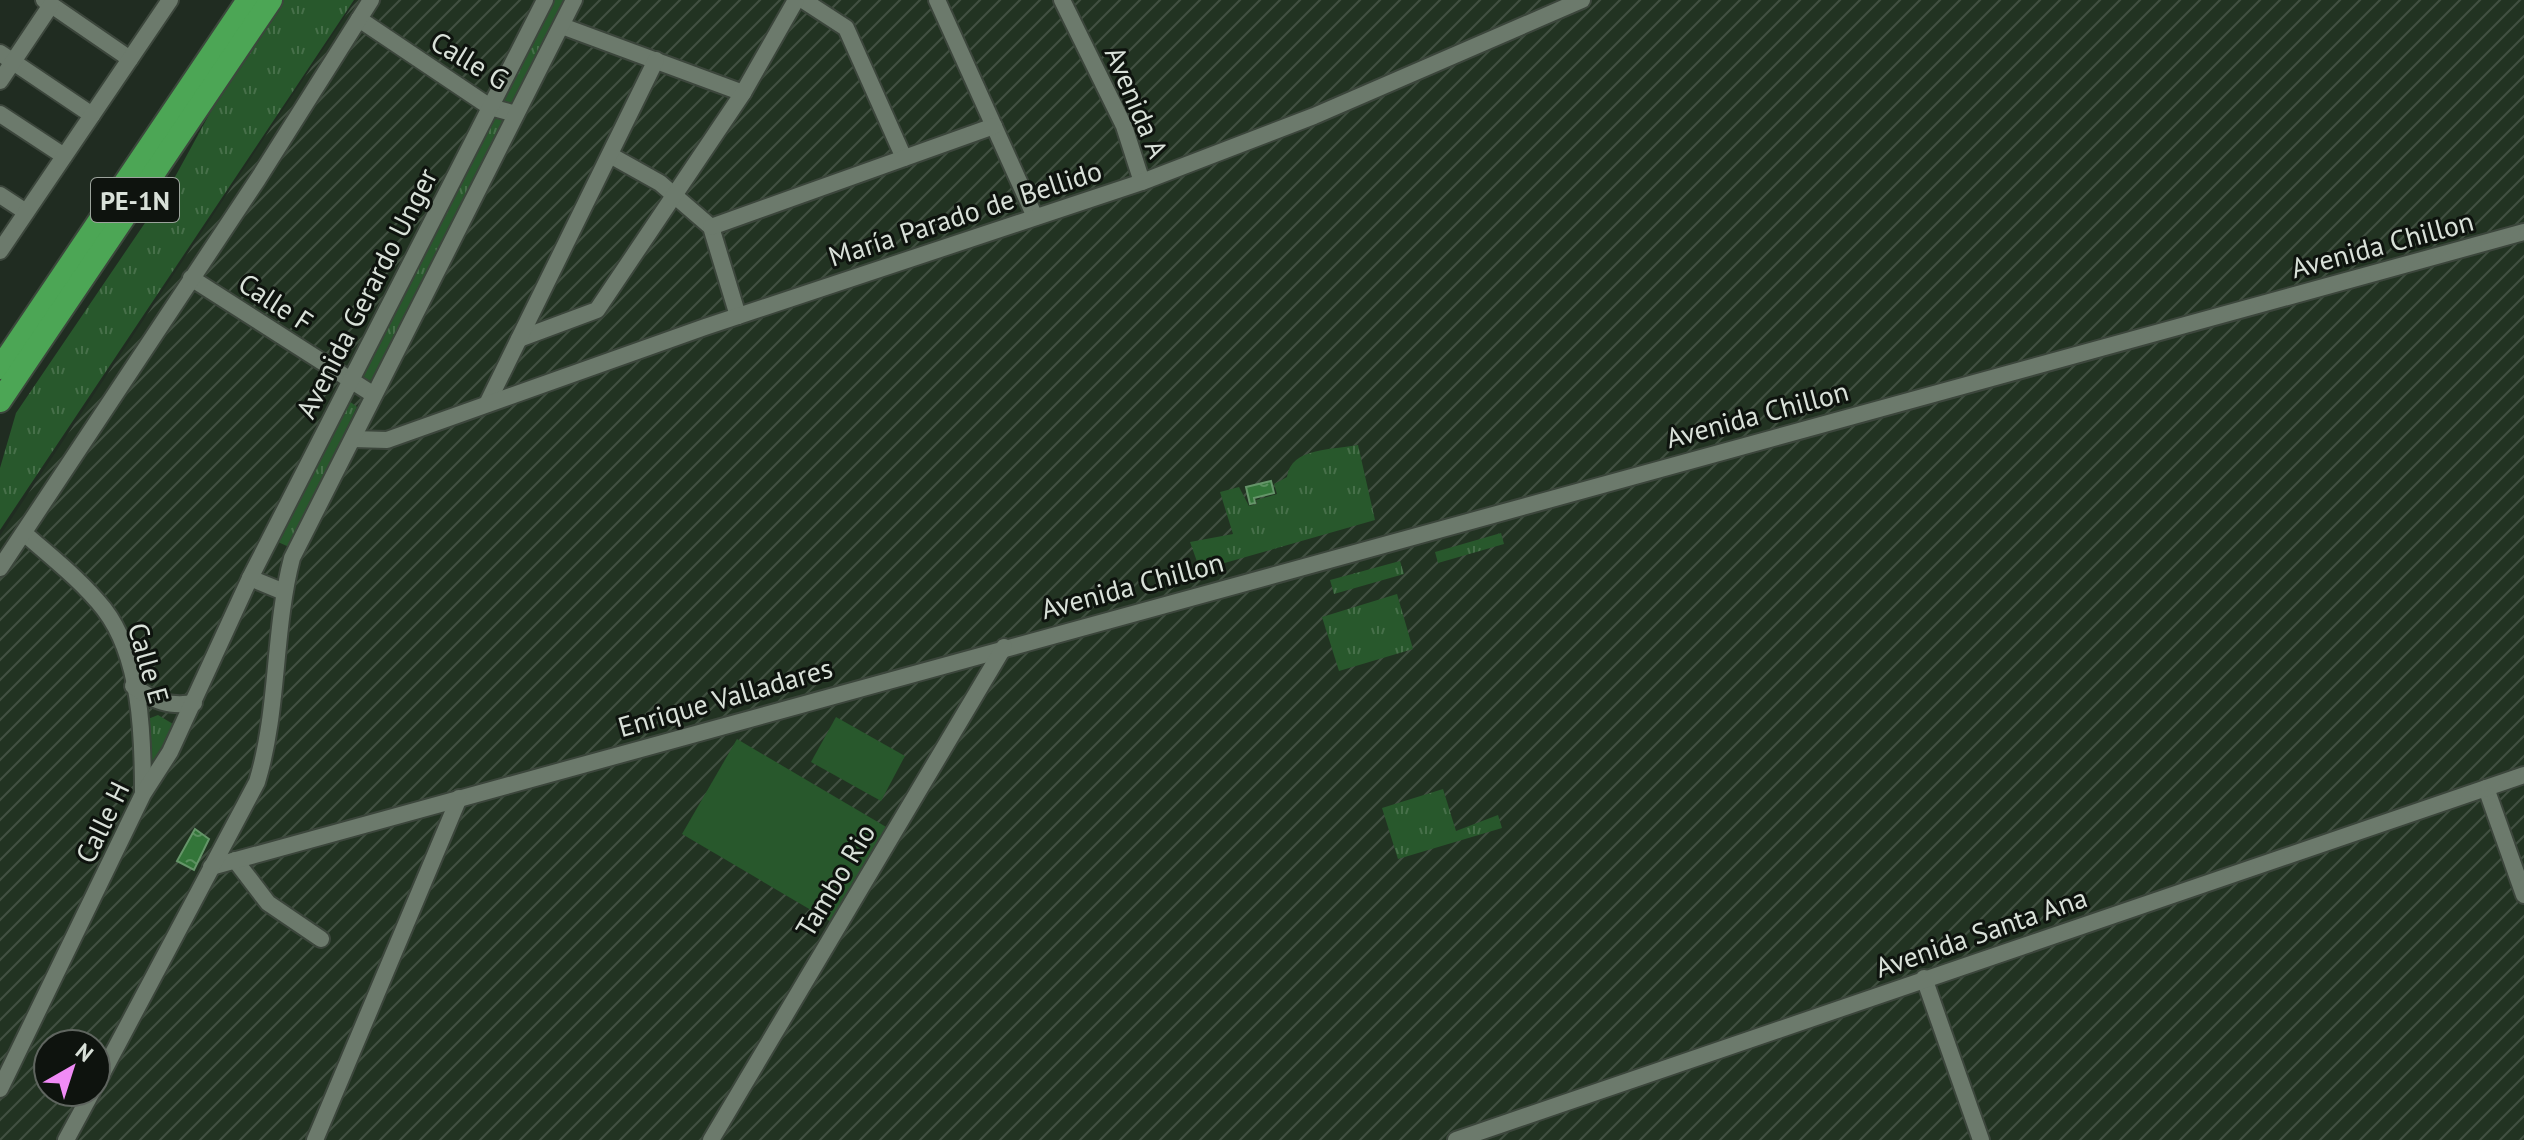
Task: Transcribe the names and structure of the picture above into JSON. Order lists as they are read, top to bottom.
{
  "streets": {
    "highway": ["PE-1N"],
    "street": [
      "Calle G",
      "Avenida A",
      "María Parado de Bellido",
      "Avenida Chillon",
      "Avenida Gerardo Unger",
      "Calle F",
      "Calle E",
      "Enrique Valladares",
      "Calle H",
      "Tambo Rio",
      "Avenida Santa Ana"
    ]
  },
  "crossings": [
    ["Calle G", "Avenida Gerardo Unger"],
    ["Avenida A", "María Parado de Bellido"],
    ["María Parado de Bellido", "Avenida Gerardo Unger"],
    ["Avenida Chillon", "Enrique Valladares"],
    ["Avenida Chillon", "Tambo Rio"],
    ["Avenida Gerardo Unger", "Calle F"],
    ["Avenida Gerardo Unger", "Enrique Valladares"],
    ["Avenida Gerardo Unger", "Calle H"],
    ["Calle E", "Calle H"],
    ["Enrique Valladares", "Tambo Rio"]
  ],
  "north": "top right"
}
